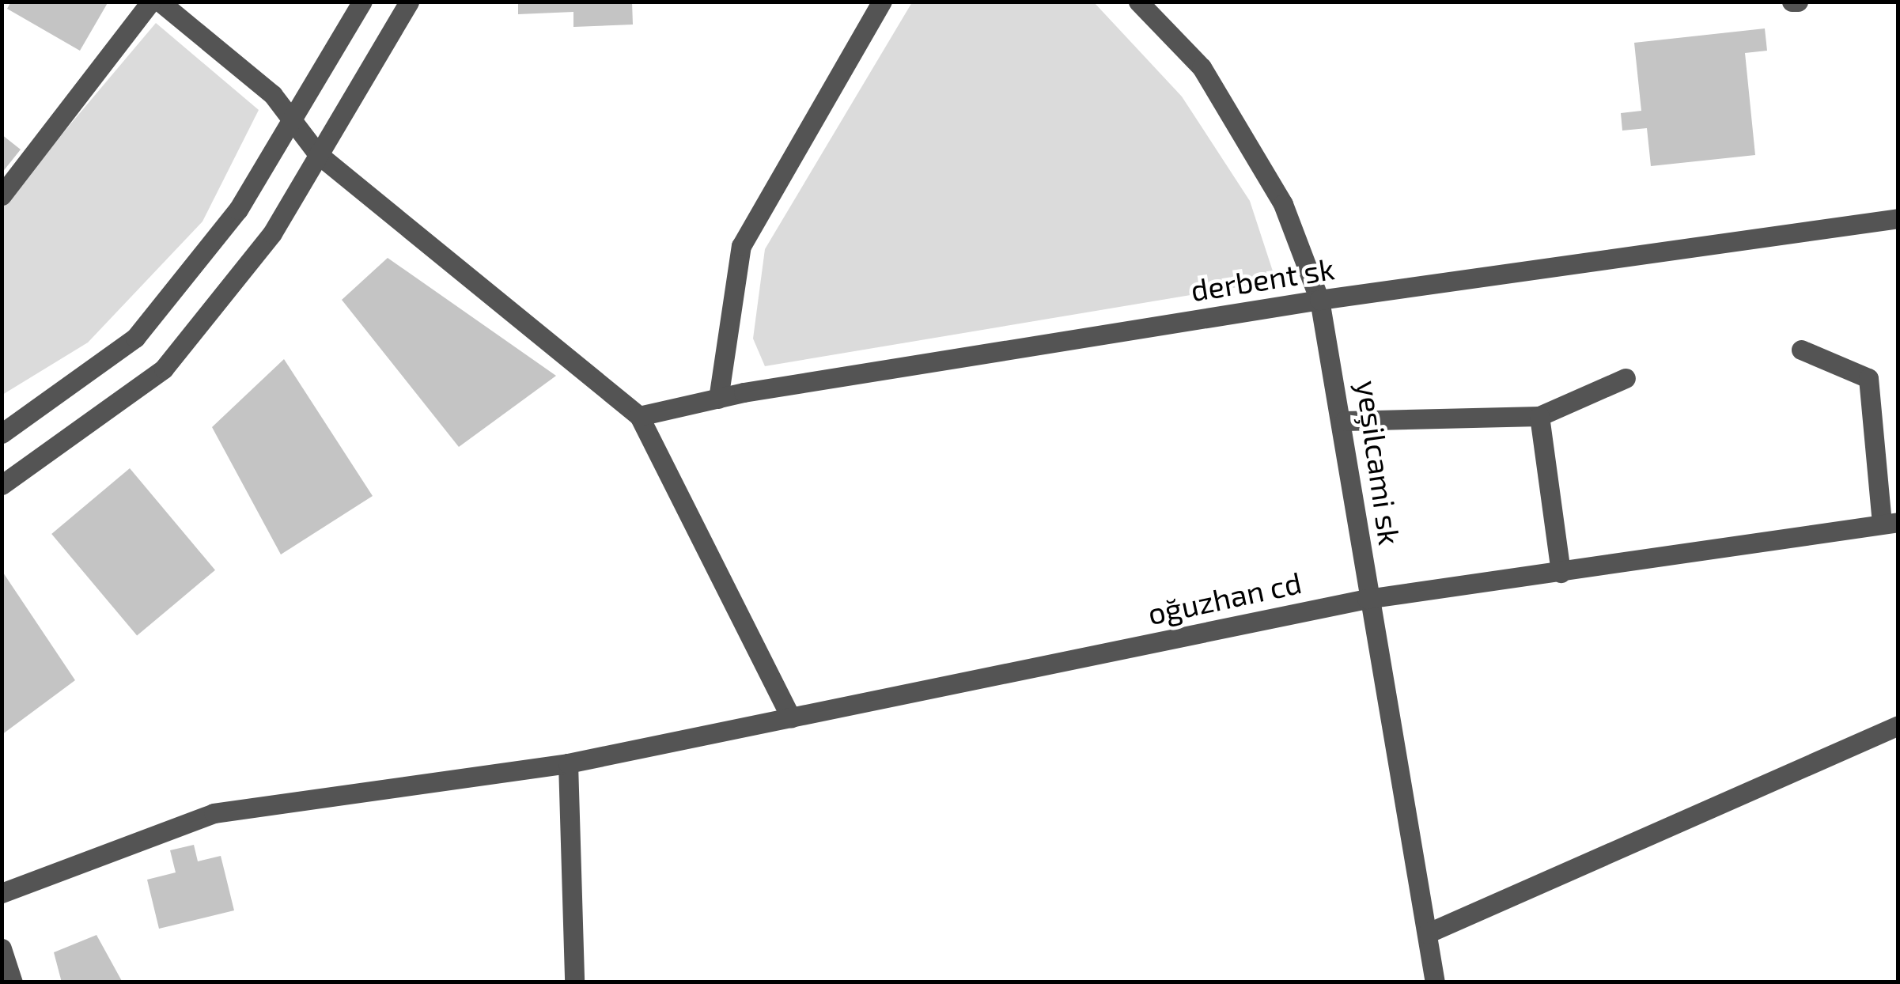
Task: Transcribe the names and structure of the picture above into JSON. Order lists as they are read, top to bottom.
{
  "streets": {
    "street": ["derbent sk", "yeşilcami sk", "oğuzhan cd"]
  },
  "crossings": [
    ["derbent sk", "yeşilcami sk"],
    ["yeşilcami sk", "oğuzhan cd"]
  ]
}
